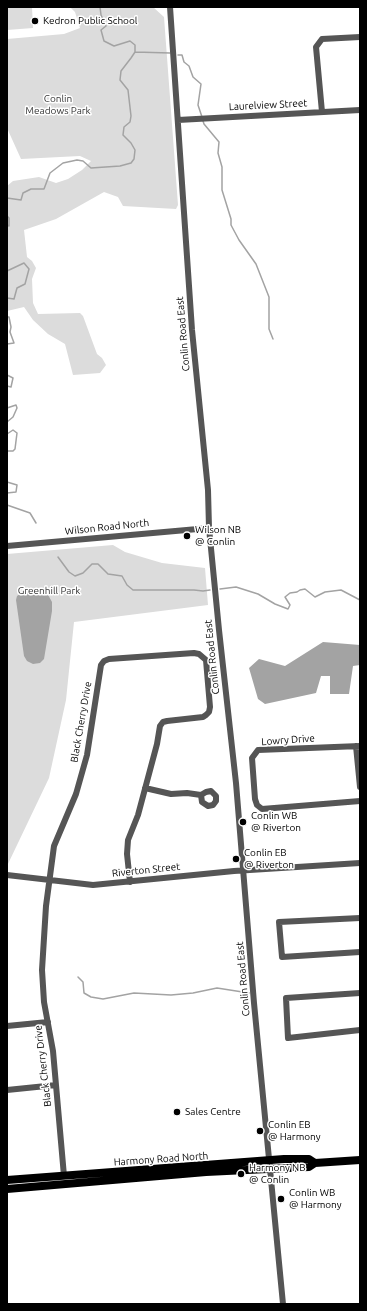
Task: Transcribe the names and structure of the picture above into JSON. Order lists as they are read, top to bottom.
{
  "streets": {
    "main road": ["Harmony Road North"],
    "street": [
      "Laurelview Street",
      "Conlin Road East",
      "Wilson Road North",
      "Black Cherry Drive",
      "Lowry Drive",
      "Riverton Street"
    ]
  },
  "crossings": [
    ["Laurelview Street", "Conlin Road East"],
    ["Conlin Road East", "Wilson Road North"],
    ["Conlin Road East", "Riverton Street"],
    ["Conlin Road East", "Harmony Road North"],
    ["Black Cherry Drive", "Riverton Street"],
    ["Black Cherry Drive", "Harmony Road North"]
  ],
  "parks": ["Conlin Meadows Park", "Greenhill Park"],
  "places": [
    "Kedron Public School",
    "Wilson NB @ Conlin",
    "Conlin WB @ Riverton",
    "Conlin EB @ Riverton",
    "Sales Centre",
    "Conlin EB @ Harmony",
    "Harmony NB @ Conlin",
    "Conlin WB @ Harmony"
  ]
}
